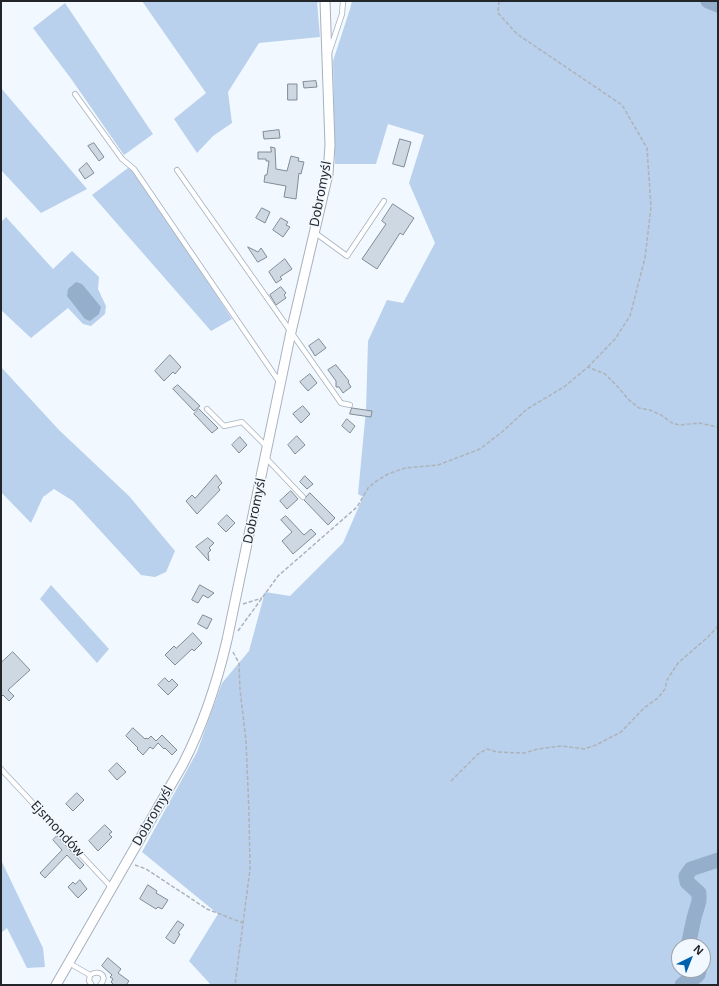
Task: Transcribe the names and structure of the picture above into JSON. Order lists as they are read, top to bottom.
{
  "streets": {
    "street": ["Dobromyśl"],
    "lane": ["Ejsmondów"]
  },
  "crossings": [
    ["Dobromyśl", "Ejsmondów"]
  ],
  "north": "top right"
}
